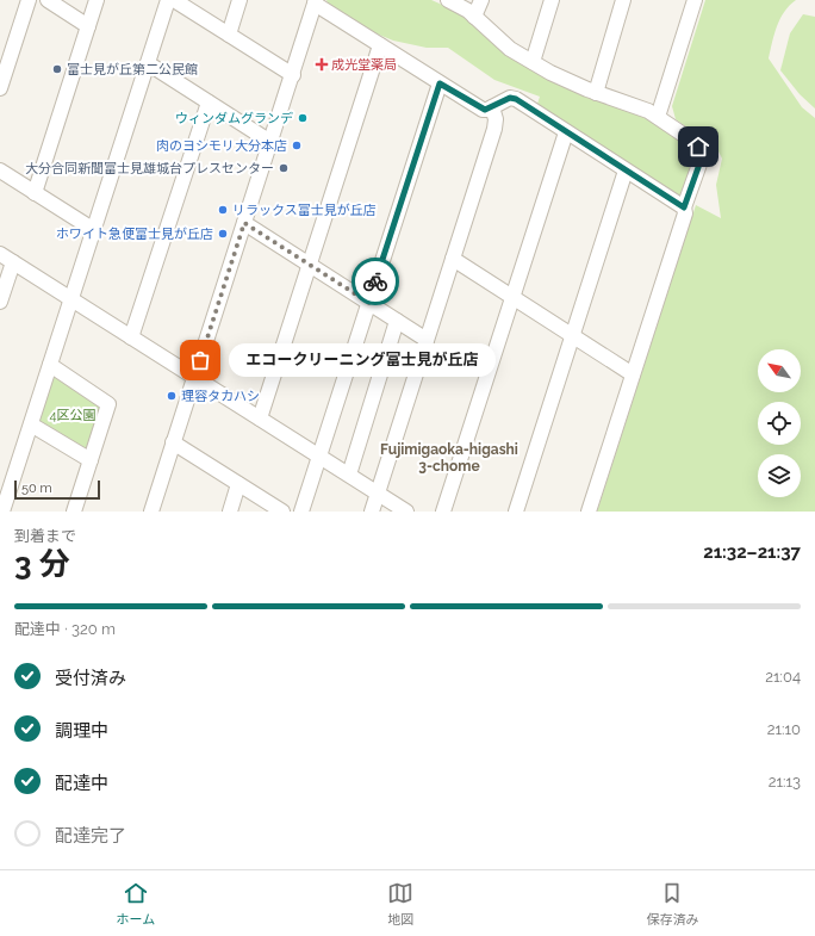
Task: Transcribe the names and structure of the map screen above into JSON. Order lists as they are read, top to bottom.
{
  "districts": ["Fujimigaoka-higashi 3-chome"],
  "parks": ["4区公園"],
  "places": {
    "health": ["成光堂薬局"],
    "other": [
      "富士見が丘第二公民館",
      "ウィンダムグランデ",
      "肉のヨシモリ大分本店",
      "大分合同新聞富士見雄城台プレスセンター",
      "リラックス富士見が丘店",
      "ホワイト急便富士見が丘店",
      "エコークリーニング富士見が丘店",
      "理容タカハシ"
    ]
  },
  "scale_bar": "50 m",
  "north": "top left",
  "page": {
    "bubble": "エコークリーニング富士見が丘店",
    "scale": "50 m",
    "heading": ["3 分", "到着まで", "21:32–21:37"],
    "bar": "配達中 · 320 m",
    "list": [
      ["受付済み", "21:04"],
      ["調理中", "21:10"],
      ["配達中", "21:13"],
      "配達完了"
    ],
    "tabs": ["ホーム", "地図", "保存済み"]
  }
}
